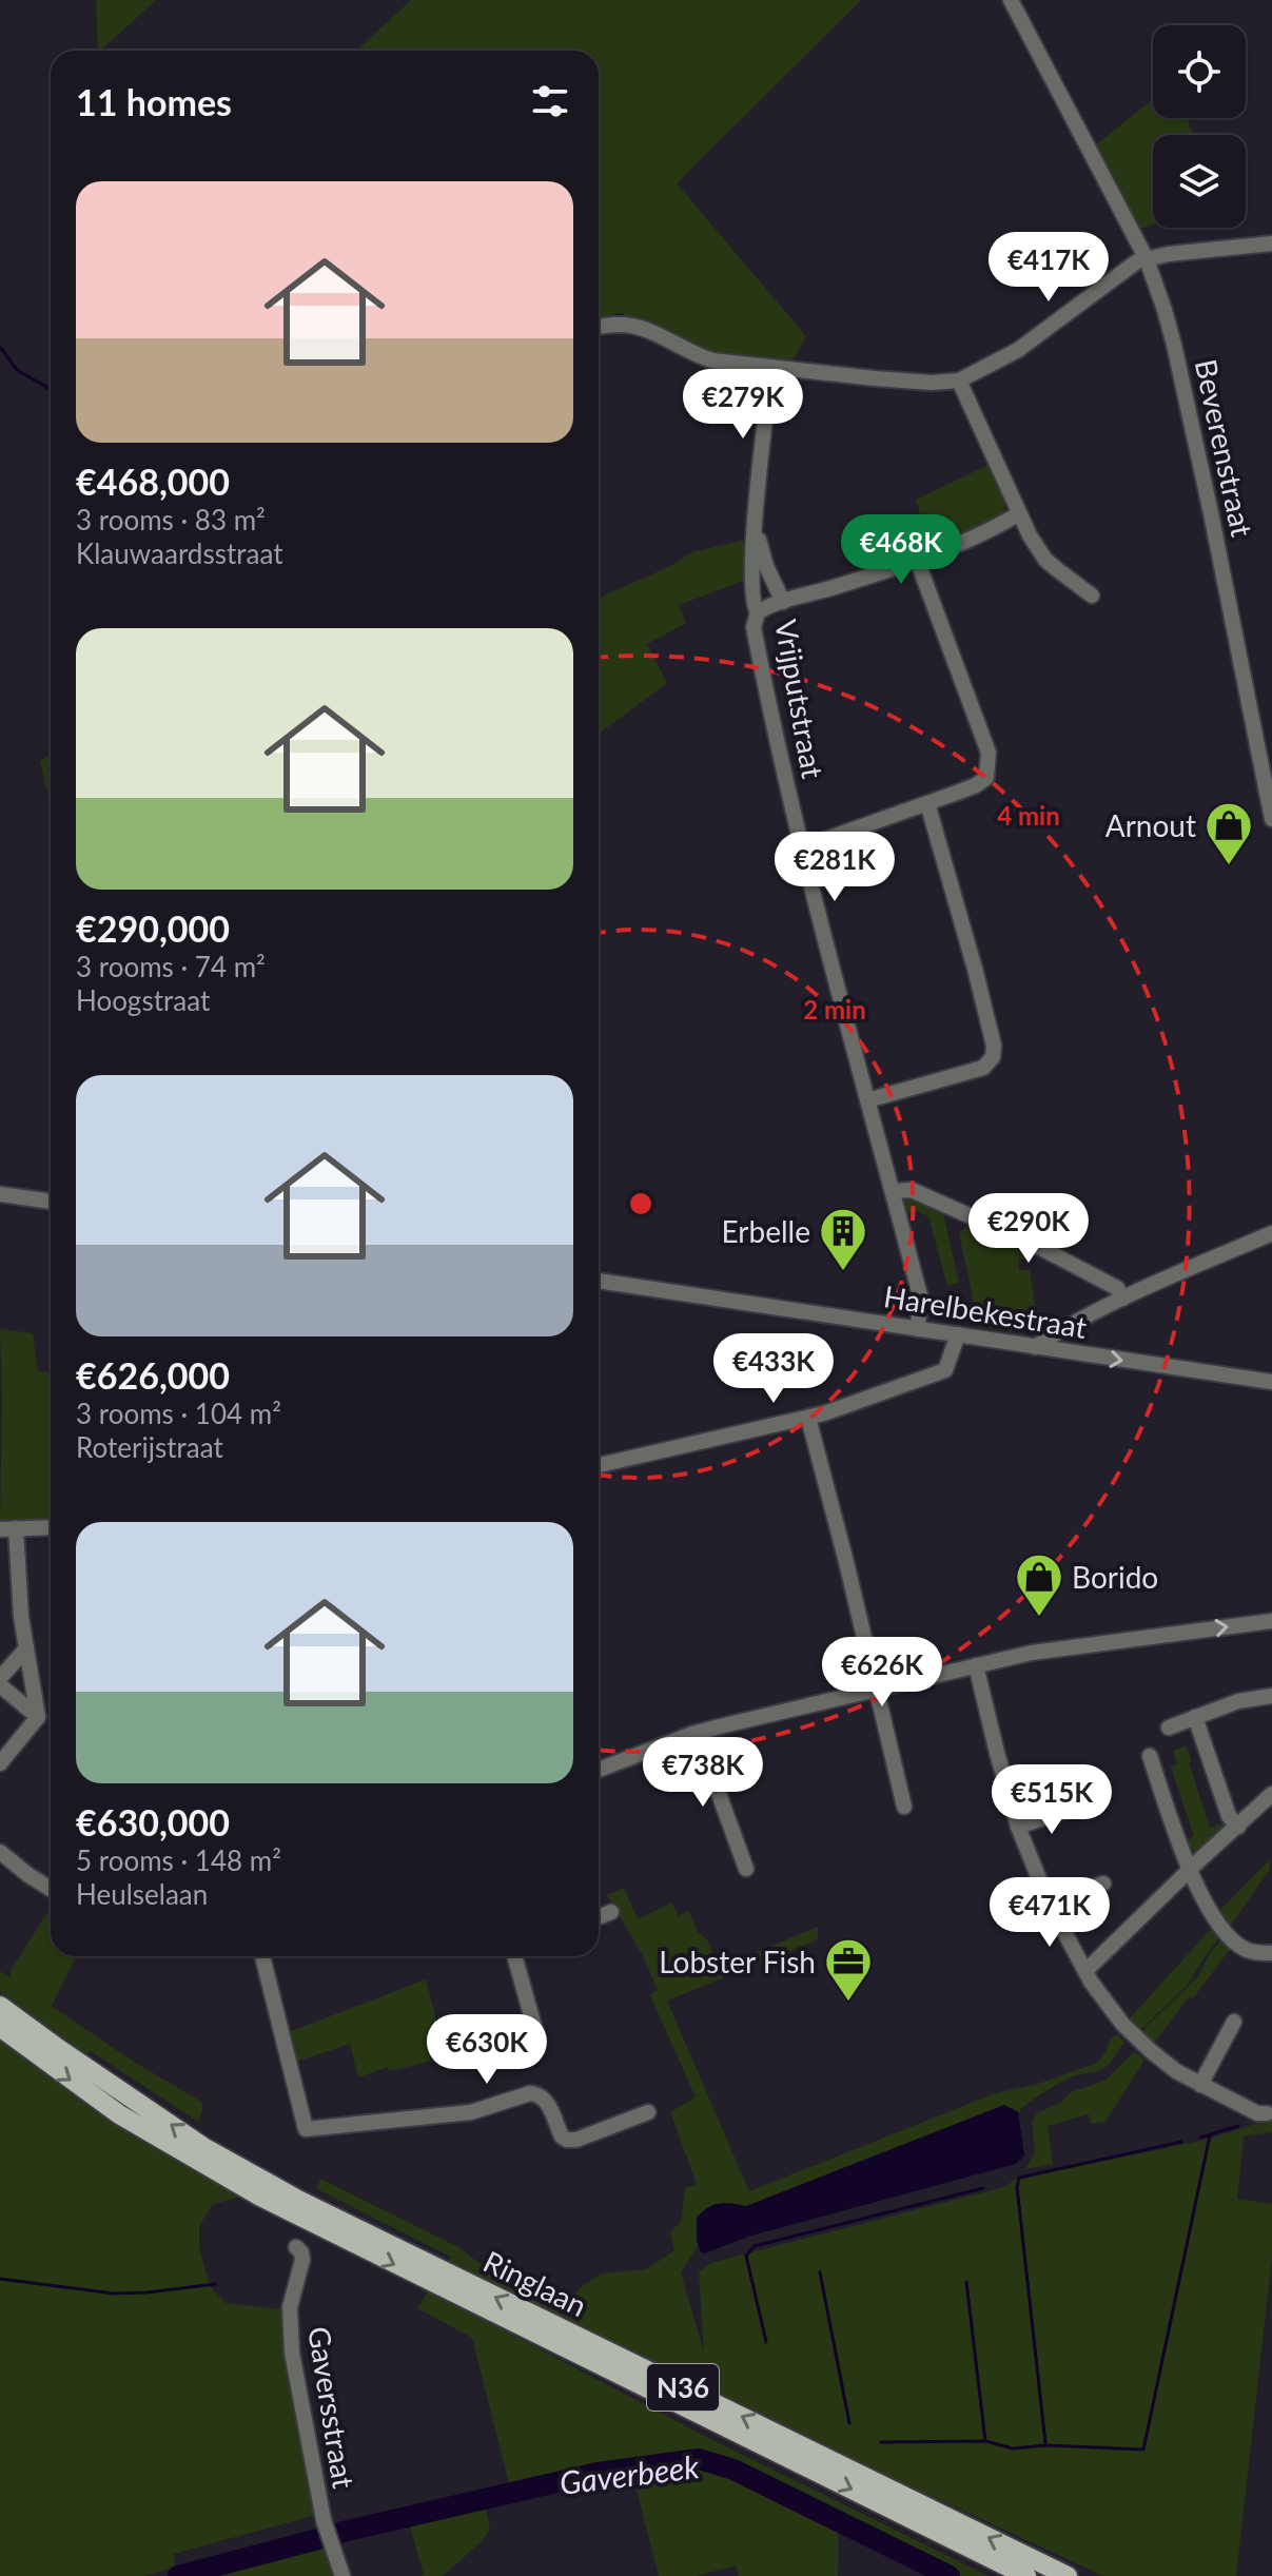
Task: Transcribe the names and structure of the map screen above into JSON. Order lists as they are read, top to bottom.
{
  "streets": {
    "main road": ["Ringlaan", "N36"],
    "street": [
      "Beverenstraat",
      "Vrijputstraat",
      "Harelbekestraat",
      "Gaversstraat"
    ]
  },
  "crossings": [
    ["Vrijputstraat", "Harelbekestraat"]
  ],
  "water": ["Gaverbeek"],
  "places": {
    "shop": ["Arnout", "Borido"],
    "building": ["Erbelle"],
    "office": ["Lobster Fish"]
  },
  "page": {
    "heading": "11 homes",
    "list": [
      {
        "name": "€468,000",
        "note": "3 rooms · 83 m² · Klauwaardsstraat"
      },
      {
        "name": "€290,000",
        "note": "3 rooms · 74 m² · Hoogstraat"
      },
      {
        "name": "€626,000",
        "note": "3 rooms · 104 m² · Roterijstraat"
      },
      {
        "name": "€630,000",
        "note": "5 rooms · 148 m² · Heulselaan"
      }
    ],
    "price": [
      "€417K",
      "€279K",
      "€468K",
      "€281K",
      "€290K",
      "€433K",
      "€626K",
      "€738K",
      "€515K",
      "€471K",
      "€630K"
    ]
  },
  "rings": ["4 min", "2 min"]
}
